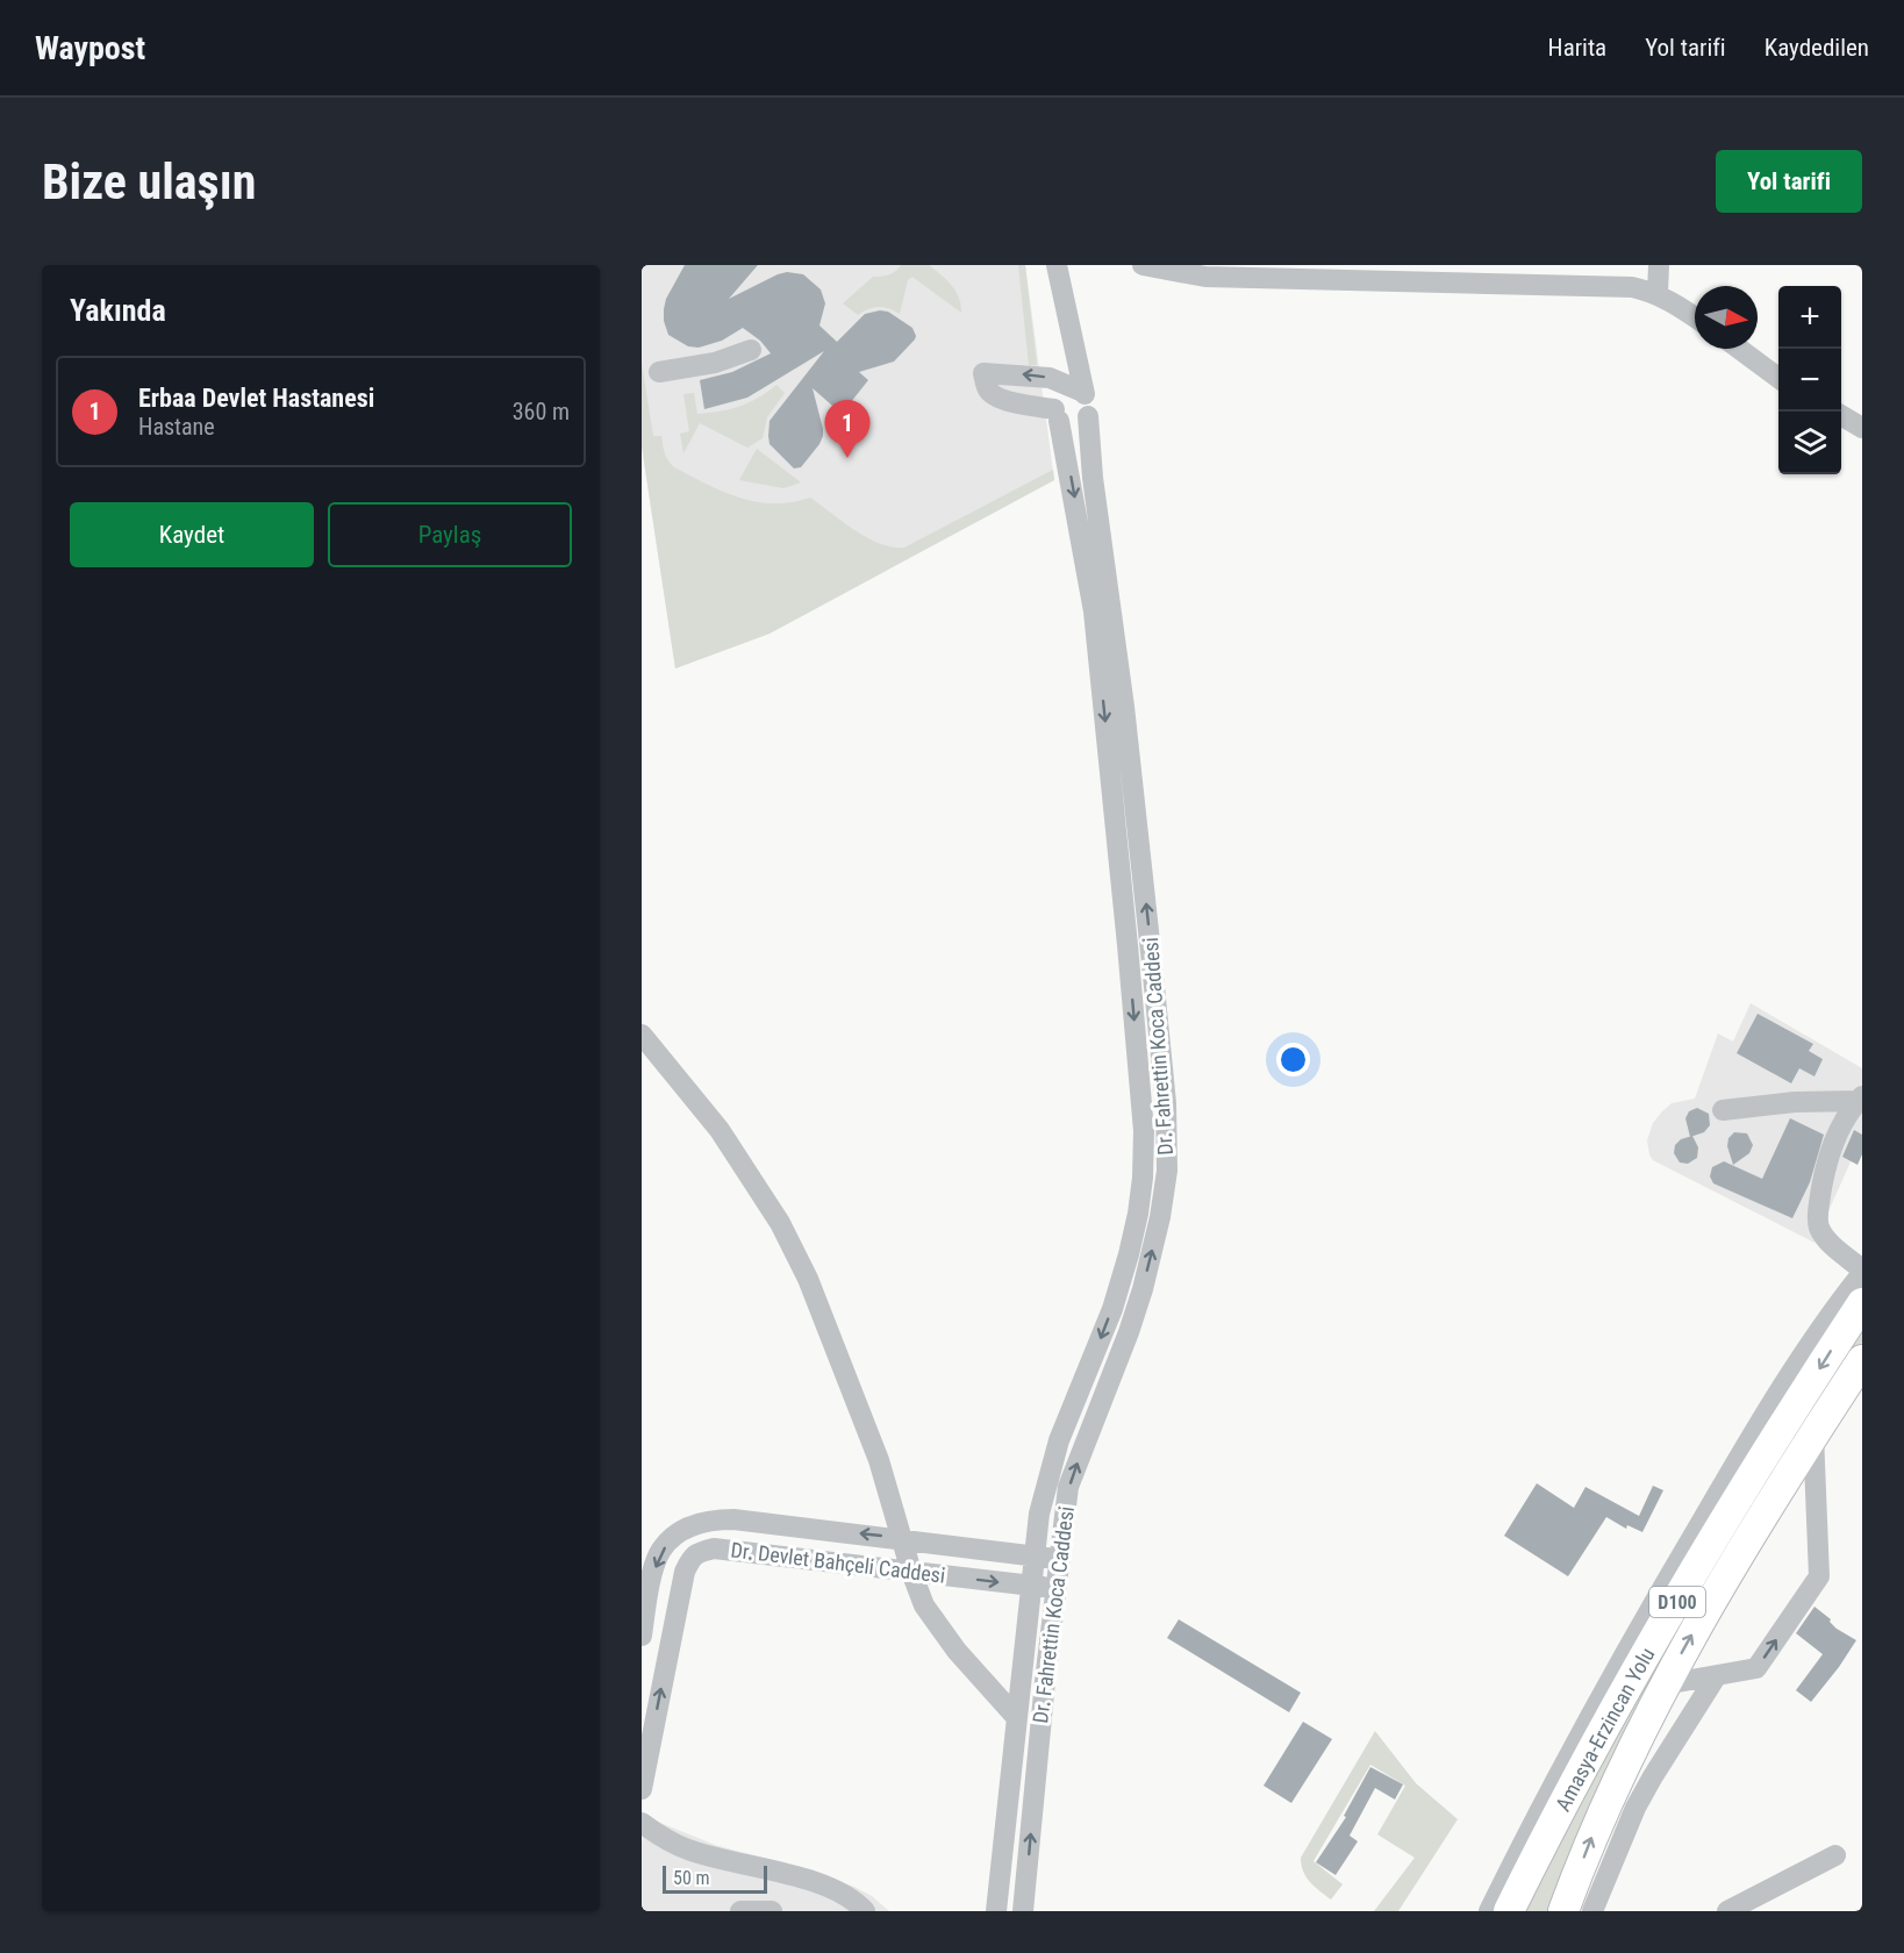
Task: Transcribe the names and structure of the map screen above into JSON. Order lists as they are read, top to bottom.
{
  "streets": {
    "highway": ["D100", "Amasya-Erzincan Yolu"],
    "street": ["Dr. Fahrettin Koca Caddesi", "Dr. Devlet Bahçeli Caddesi"]
  },
  "crossings": [
    ["Dr. Fahrettin Koca Caddesi", "Dr. Devlet Bahçeli Caddesi"]
  ],
  "scale_bar": "50 m",
  "north": "right",
  "page": {
    "header": "Waypost",
    "nav": ["Harita", "Yol tarifi", "Kaydedilen"],
    "buttons": [
      "Yol tarifi",
      ["Kaydet", "Paylaş"]
    ],
    "title": "Bize ulaşın",
    "heading": "Yakında",
    "map_buttons": ["+", "−"],
    "list": [
      {
        "mark": "1",
        "name": "Erbaa Devlet Hastanesi",
        "note": "Hastane",
        "value": "360 m"
      }
    ],
    "pins": "1",
    "scale": "50 m"
  }
}
